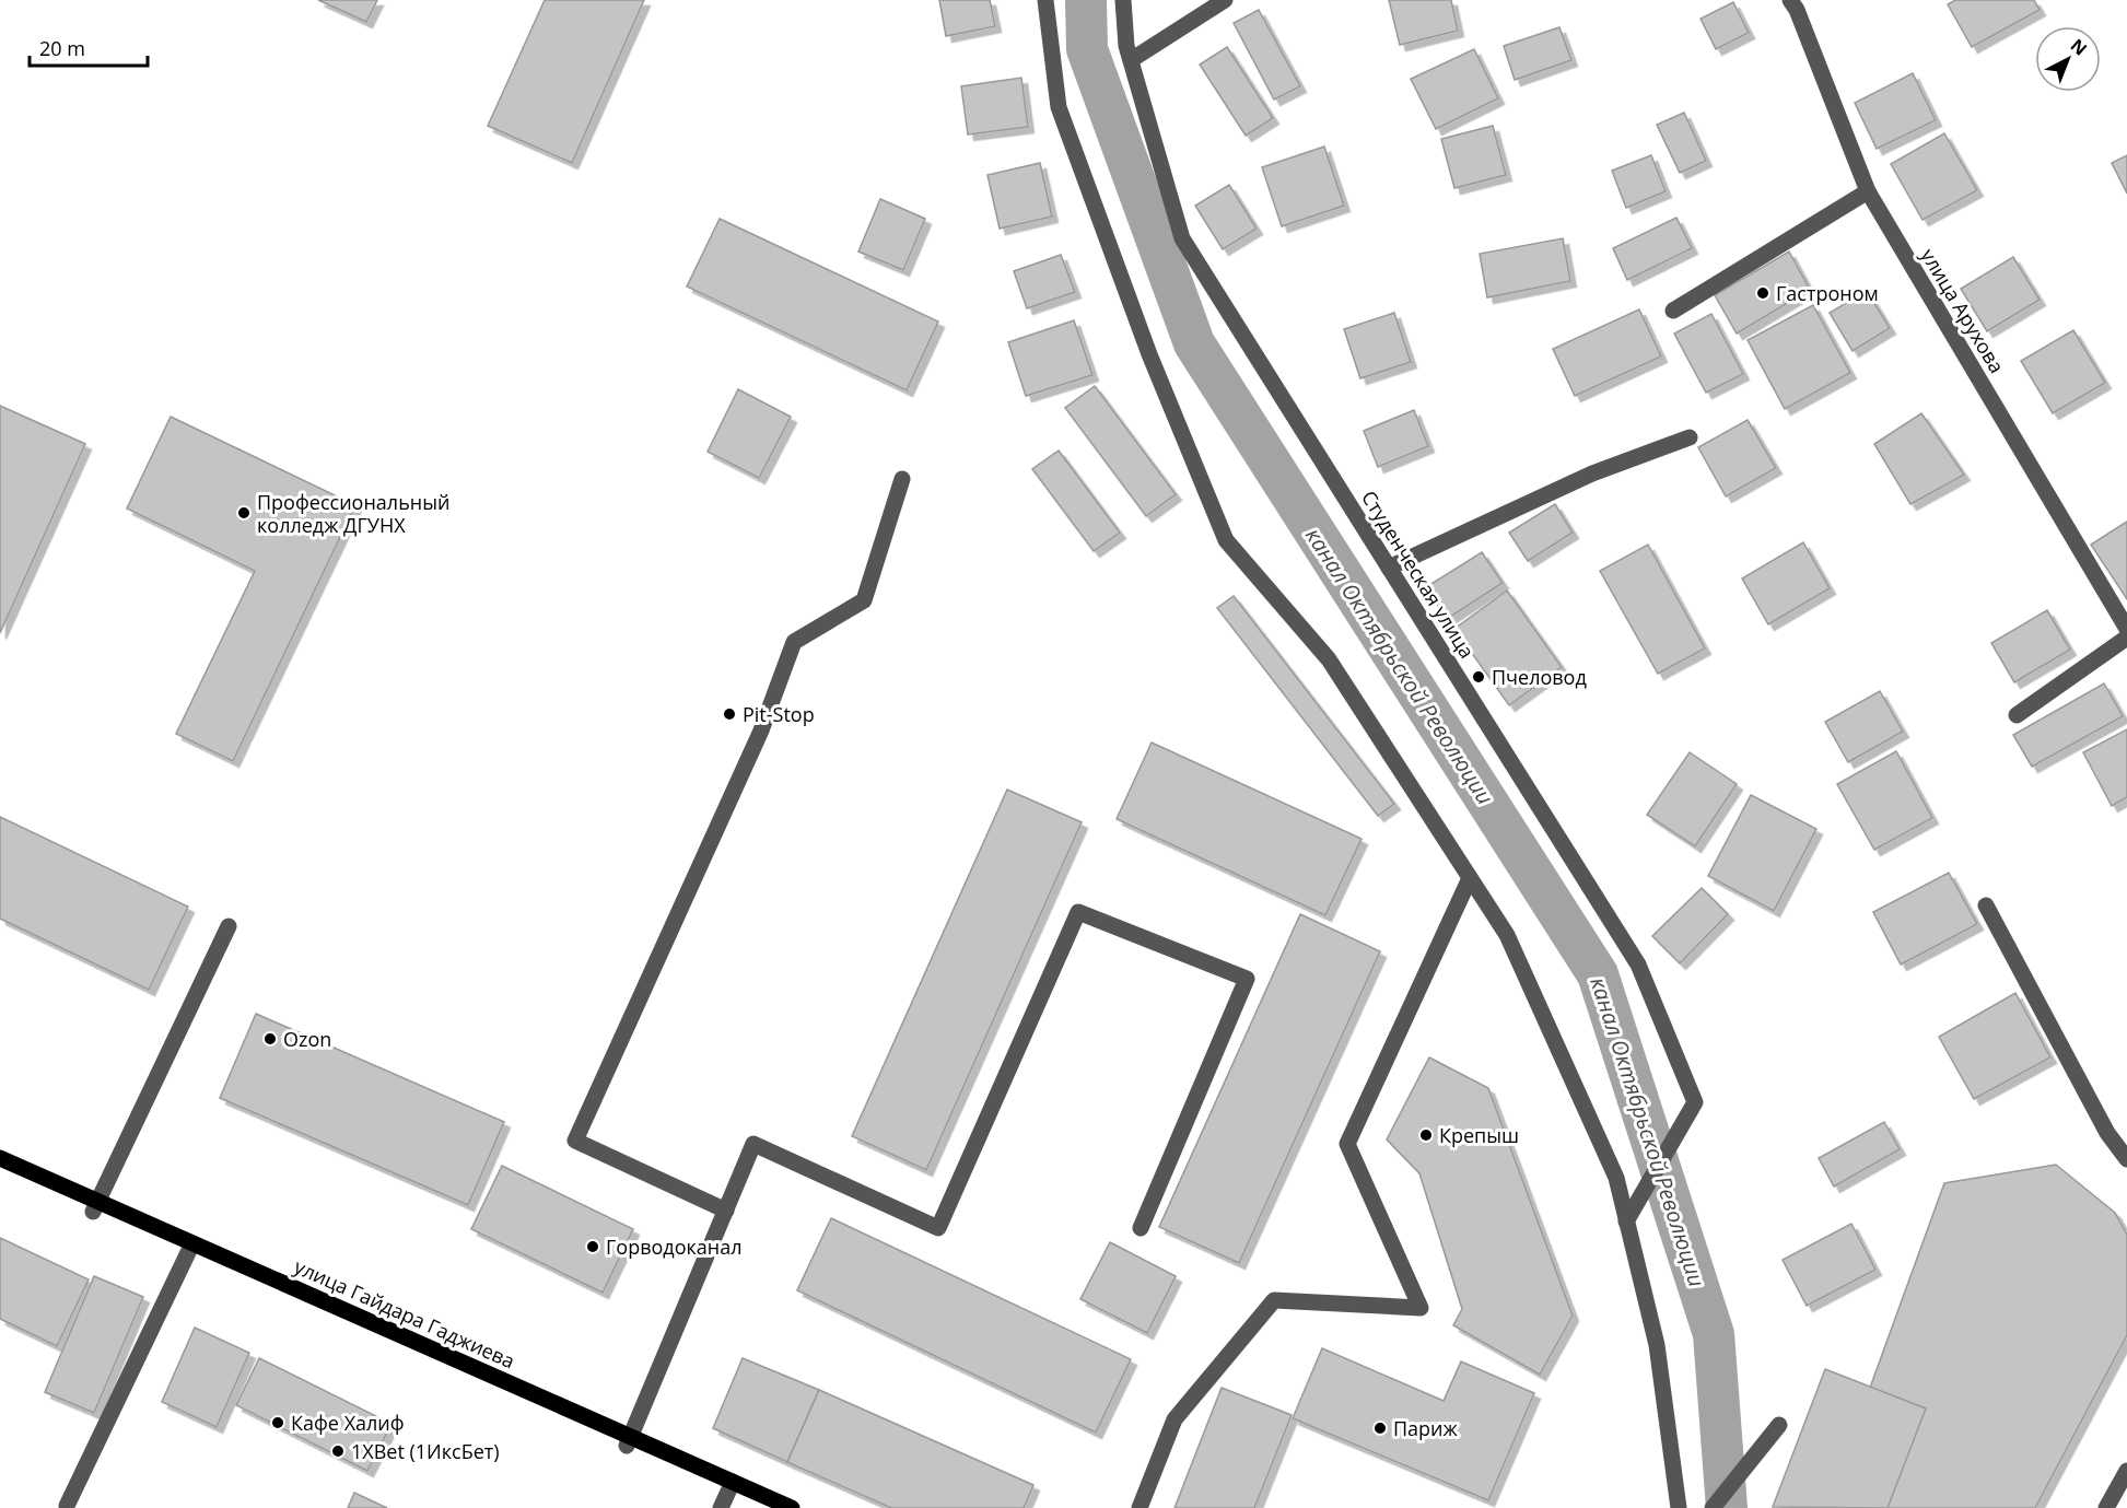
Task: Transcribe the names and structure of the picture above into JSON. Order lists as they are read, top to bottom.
{
  "streets": {
    "main road": ["улица Гайдара Гаджиева"],
    "street": ["улица Арухова", "Студенческая улица"]
  },
  "water": ["канал Октябрьской Революции"],
  "places": [
    "Гастроном",
    "Профессиональный колледж ДГУНХ",
    "Пчеловод",
    "Pit-Stop",
    "Ozon",
    "Крепыш",
    "Горводоканал",
    "Кафе Халиф",
    "Париж",
    "1XBet (1ИксБет)"
  ],
  "scale_bar": "20 m",
  "north": "top right"
}
